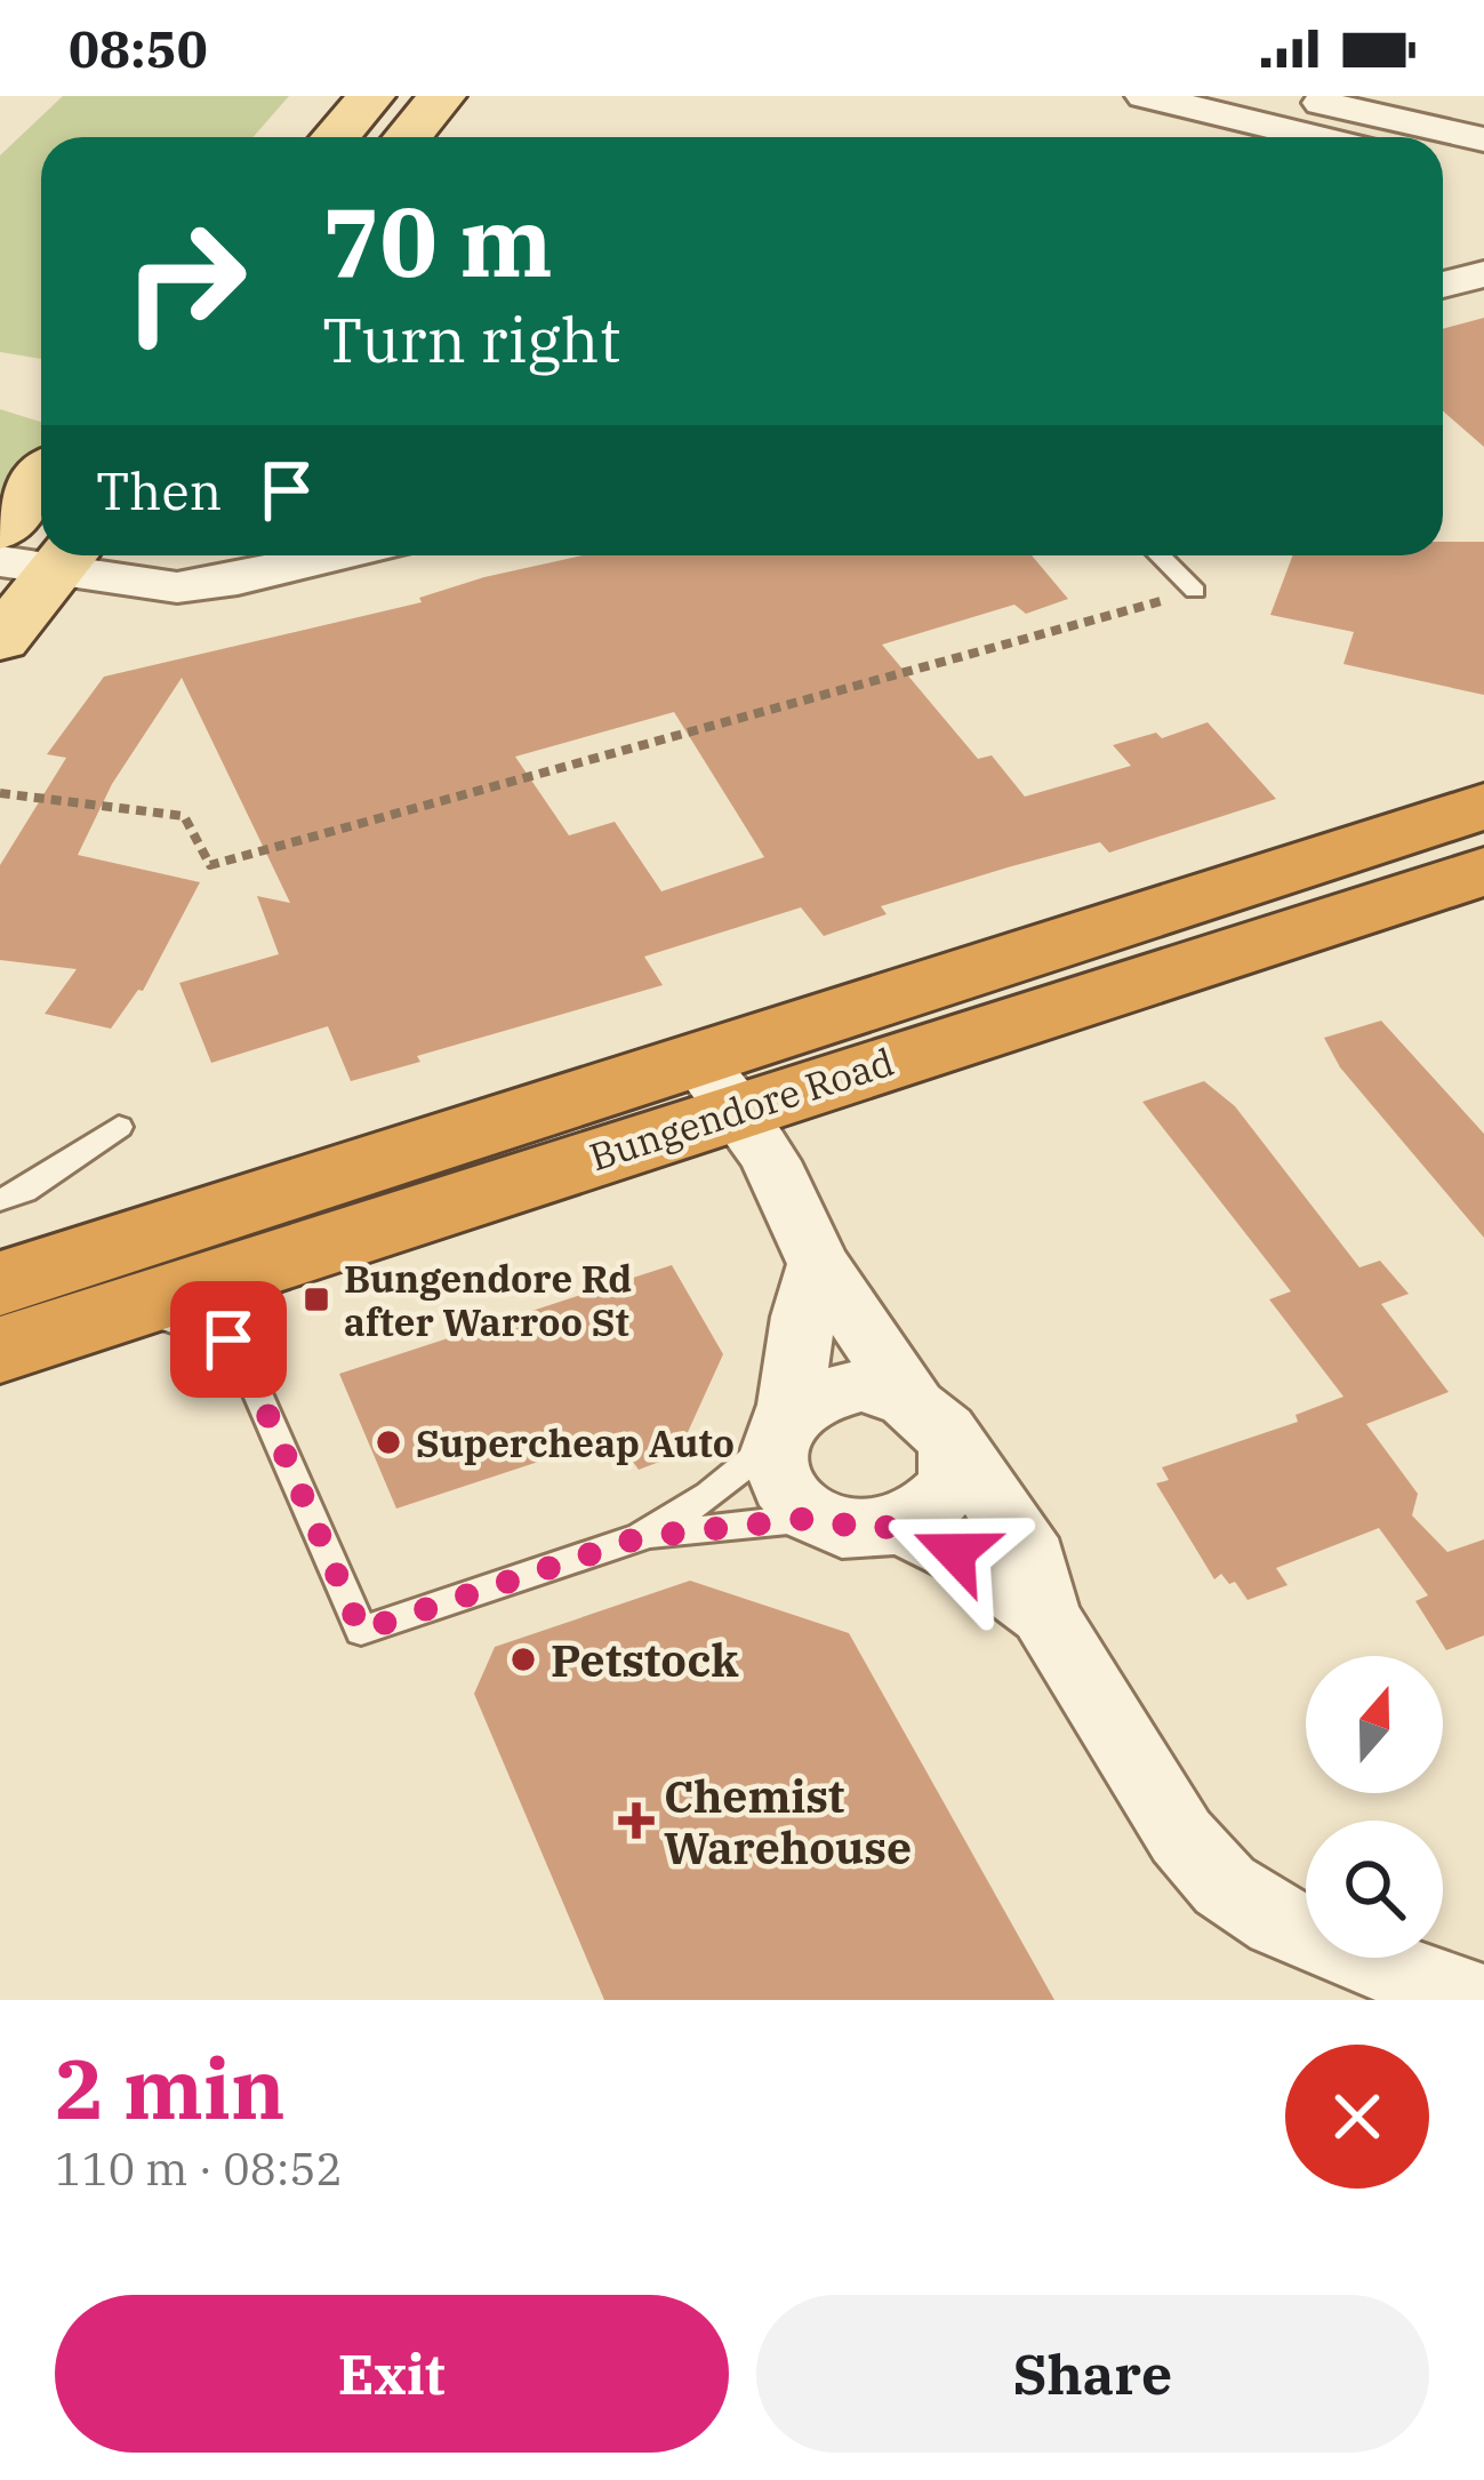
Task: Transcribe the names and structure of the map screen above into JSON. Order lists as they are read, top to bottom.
{
  "streets": {
    "highway": ["Bungendore Road"]
  },
  "places": {
    "transit": ["Bungendore Rd after Warroo St"],
    "other": ["Supercheap Auto", "Petstock"],
    "health": ["Chemist Warehouse"]
  },
  "north": "top",
  "page": {
    "status": "08:50",
    "turn": ["70 m", "Turn right"],
    "then": "Then",
    "heading": ["2 min", "110 m · 08:52"],
    "buttons": ["Exit", "Share"]
  }
}
